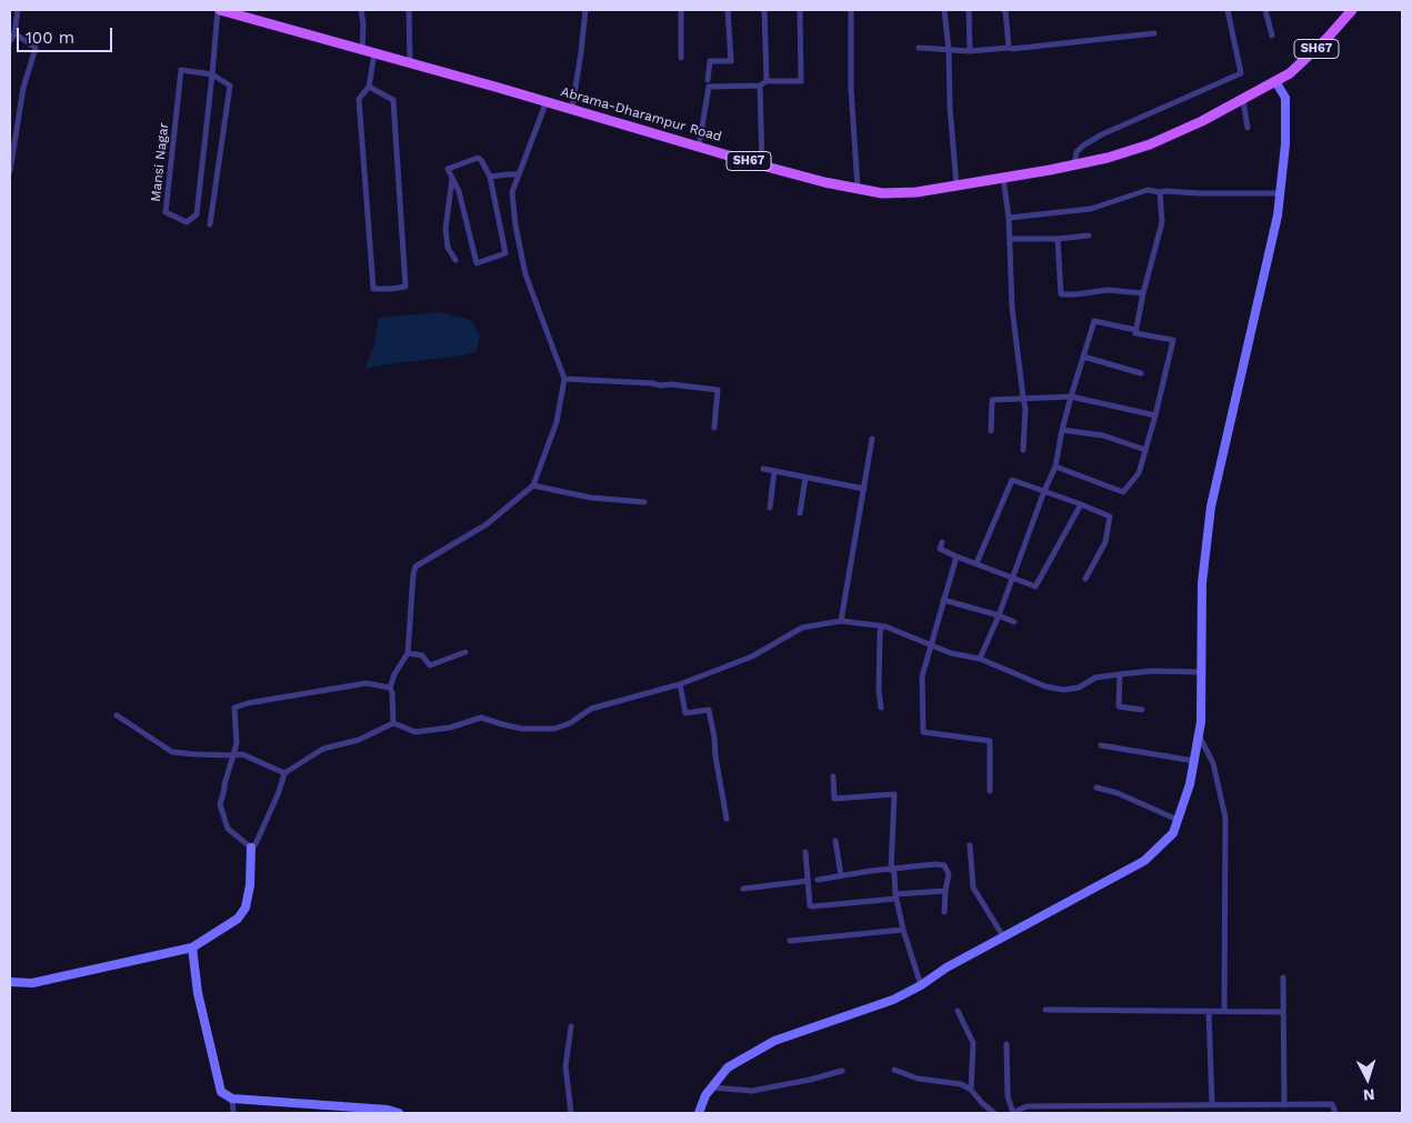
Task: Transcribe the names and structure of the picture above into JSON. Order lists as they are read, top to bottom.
{
  "streets": {
    "main road": ["SH67", "Abrama-Dharampur Road"],
    "street": ["Mansi Nagar"]
  },
  "crossings": [
    ["SH67", "Abrama-Dharampur Road"],
    ["Abrama-Dharampur Road", "Mansi Nagar"]
  ],
  "scale_bar": "100 m",
  "north": "bottom"
}
